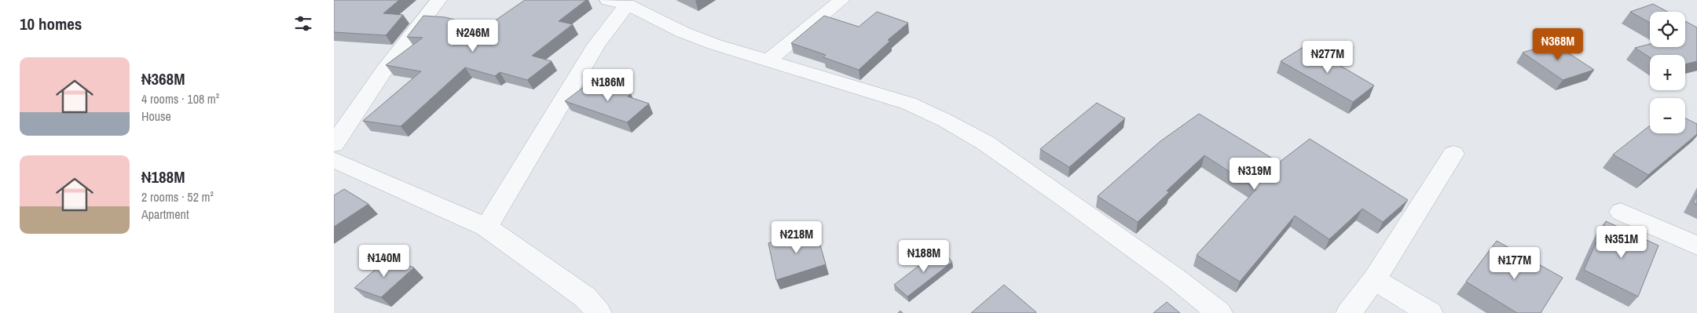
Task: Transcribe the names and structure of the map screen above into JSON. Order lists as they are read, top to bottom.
{
  "page": {
    "heading": "10 homes",
    "map_buttons": ["+", "−"],
    "price": [
      "₦246M",
      "₦368M",
      "₦277M",
      "₦186M",
      "₦319M",
      "₦218M",
      "₦351M",
      "₦188M",
      "₦140M",
      "₦177M"
    ],
    "list": [
      {
        "name": "₦368M",
        "note": "4 rooms · 108 m² · House"
      },
      {
        "name": "₦188M",
        "note": "2 rooms · 52 m² · Apartment"
      }
    ]
  }
}
